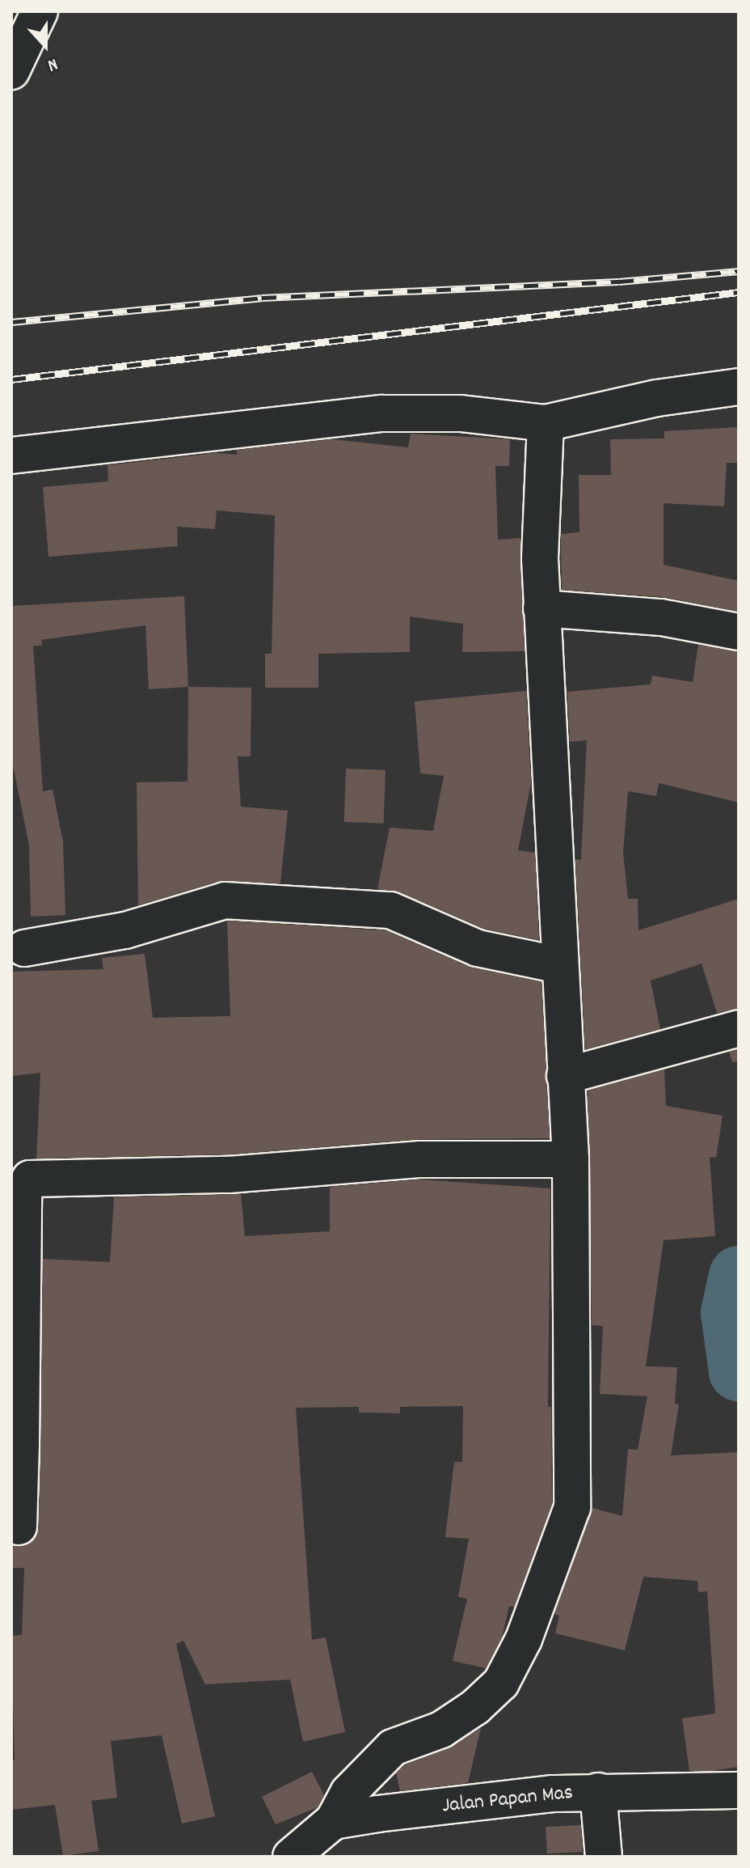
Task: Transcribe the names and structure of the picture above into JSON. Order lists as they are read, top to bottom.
{
  "streets": {
    "street": ["Jalan Papan Mas"]
  },
  "north": "bottom"
}
